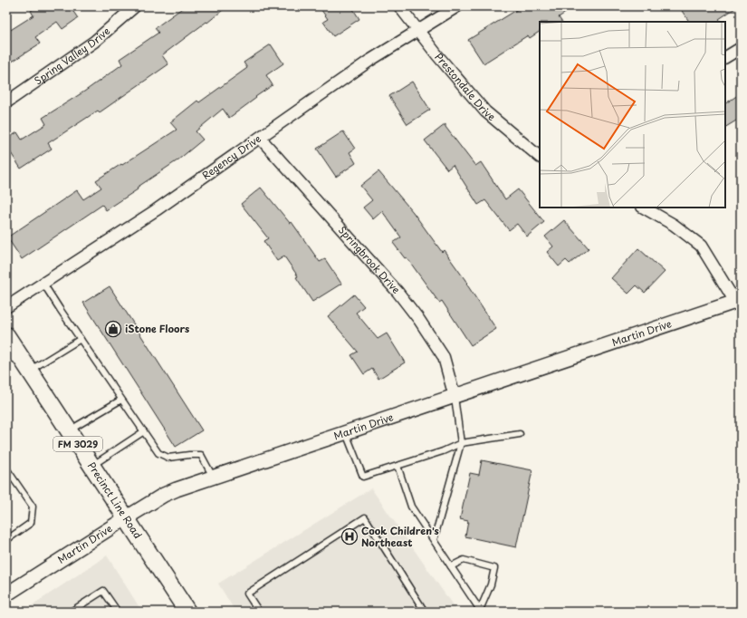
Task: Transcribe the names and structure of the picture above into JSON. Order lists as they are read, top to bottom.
{
  "streets": {
    "main road": ["FM 3029", "Precinct Line Road"],
    "street": [
      "Spring Valley Drive",
      "Prestondale Drive",
      "Regency Drive",
      "Springbrook Drive",
      "Martin Drive"
    ]
  },
  "crossings": [
    ["Prestondale Drive", "Regency Drive"],
    ["Regency Drive", "Springbrook Drive"],
    ["Springbrook Drive", "Martin Drive"],
    ["Martin Drive", "Precinct Line Road"]
  ],
  "places": {
    "shop": ["iStone Floors"],
    "hospital": ["Cook Children's Northeast"]
  }
}
